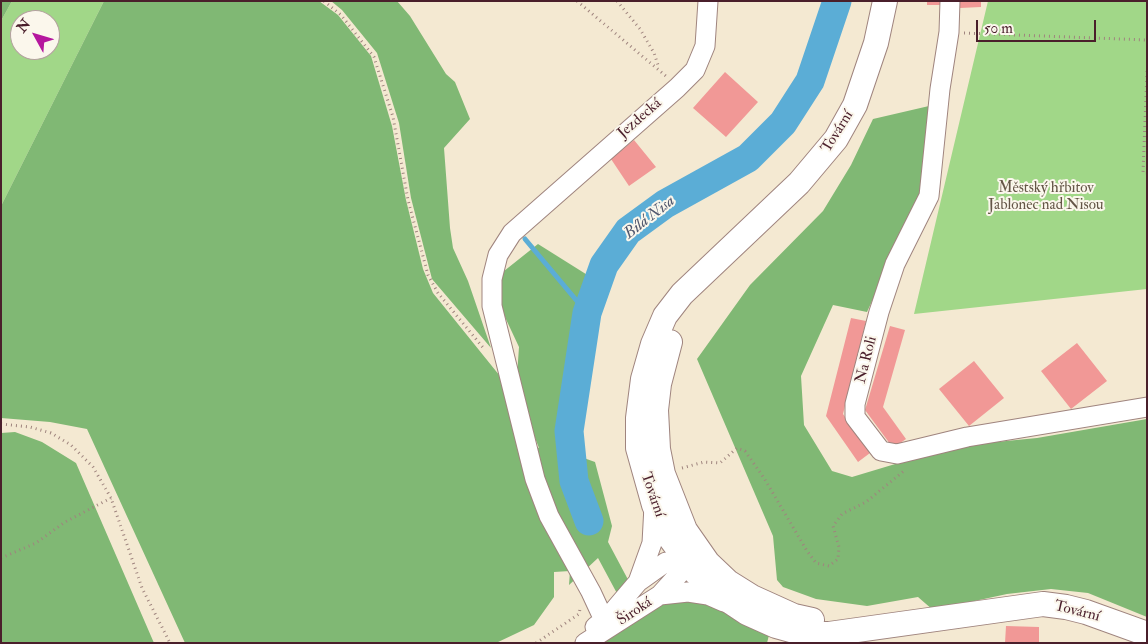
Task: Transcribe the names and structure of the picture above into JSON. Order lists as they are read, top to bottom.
{
  "streets": {
    "street": [
      "Jezdecká",
      "Tovární",
      "Na Roli",
      "Široká"
    ]
  },
  "crossings": [
    ["Jezdecká", "Široká"],
    ["Tovární", "Široká"]
  ],
  "water": ["Bílá Nisa"],
  "parks": ["Městský hřbitov Jablonec nad Nisou"],
  "scale_bar": "50 m",
  "north": "top left"
}
